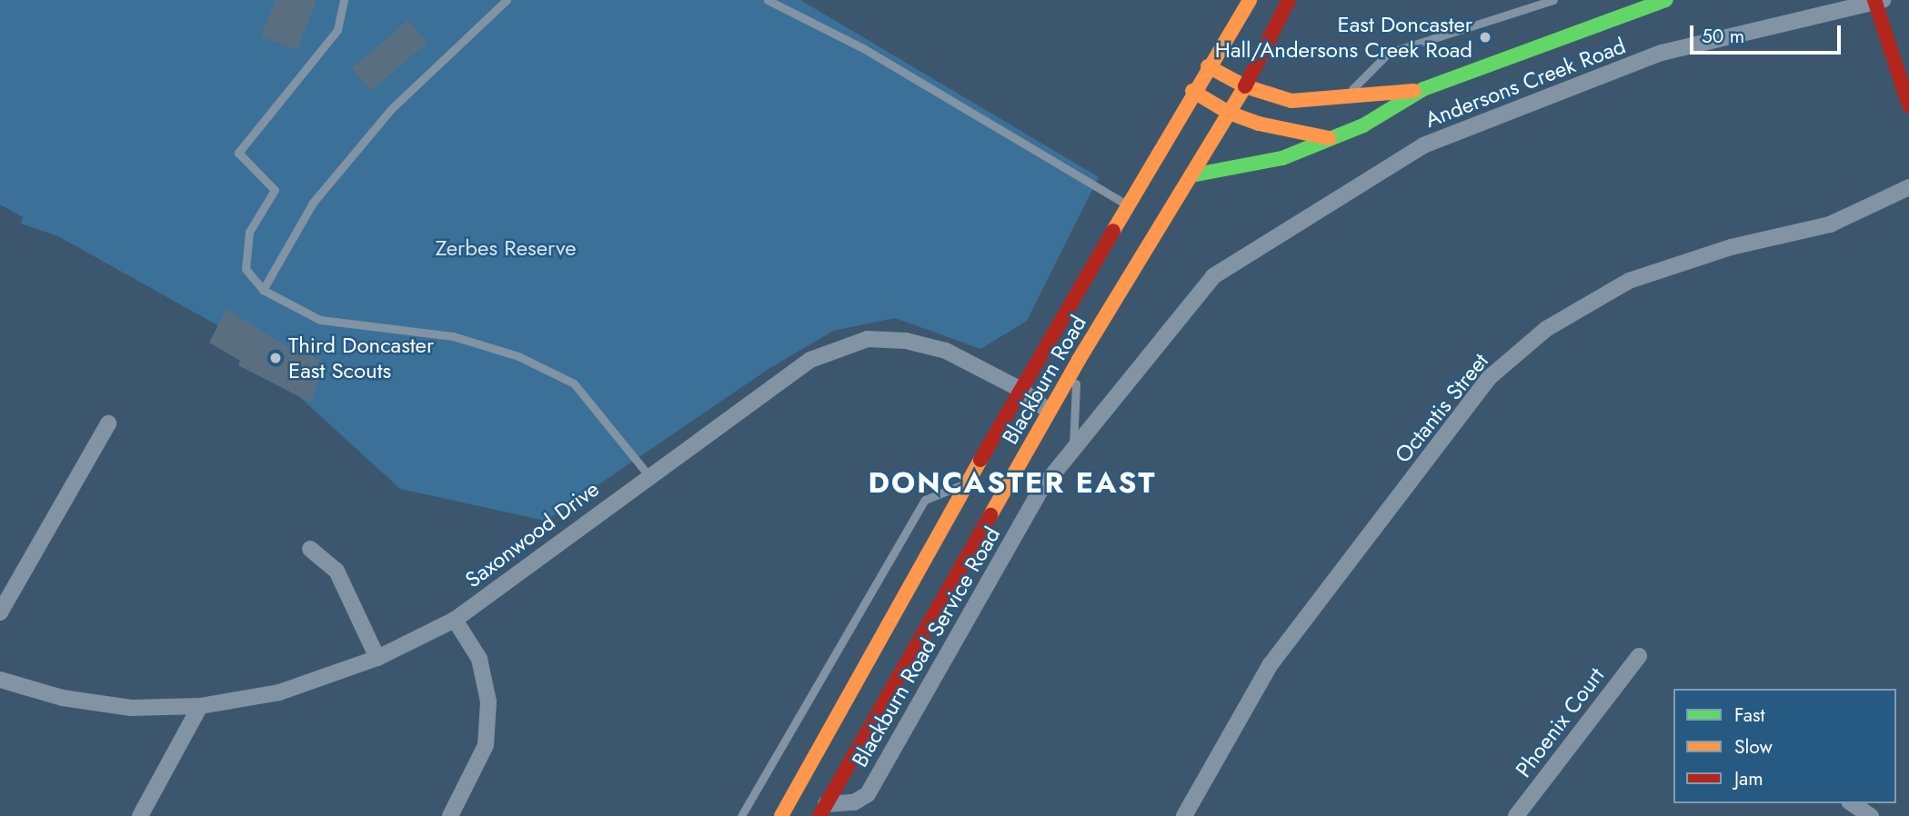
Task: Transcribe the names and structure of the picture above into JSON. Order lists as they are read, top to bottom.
{
  "streets": {
    "main road": ["Andersons Creek Road", "Blackburn Road"],
    "street": [
      "Octantis Street",
      "Saxonwood Drive",
      "Blackburn Road Service Road",
      "Phoenix Court"
    ]
  },
  "crossings": [
    ["Andersons Creek Road", "Blackburn Road"],
    ["Andersons Creek Road", "Blackburn Road Service Road"],
    ["Blackburn Road", "Saxonwood Drive"],
    ["Blackburn Road", "Blackburn Road Service Road"]
  ],
  "districts": ["DONCASTER EAST"],
  "parks": ["Zerbes Reserve"],
  "places": ["East Doncaster Hall/Andersons Creek Road", "Third Doncaster East Scouts"],
  "legend": ["Fast", "Slow", "Jam"],
  "scale_bar": "50 m"
}
